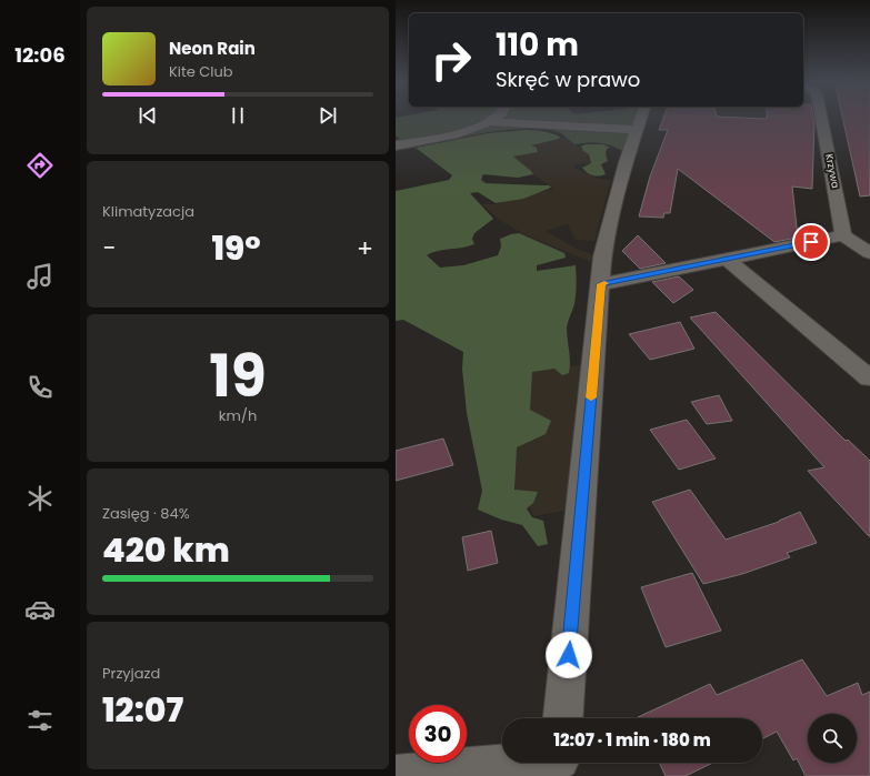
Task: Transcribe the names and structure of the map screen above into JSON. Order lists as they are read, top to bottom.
{
  "streets": {
    "street": ["Krzywa"]
  },
  "page": {
    "tabs": "12:06",
    "turn": ["110 m", "Skręć w prawo"],
    "song": ["Neon Rain", "Kite Club"],
    "tile": [
      "Klimatyzacja",
      ["19", "km/h"],
      ["Zasięg · 84%", "420 km"],
      ["Przyjazd", "12:07"]
    ],
    "heat": ["−", "19°", "+"],
    "limit": "30",
    "trip": "12:07 · 1 min · 180 m"
  }
}
